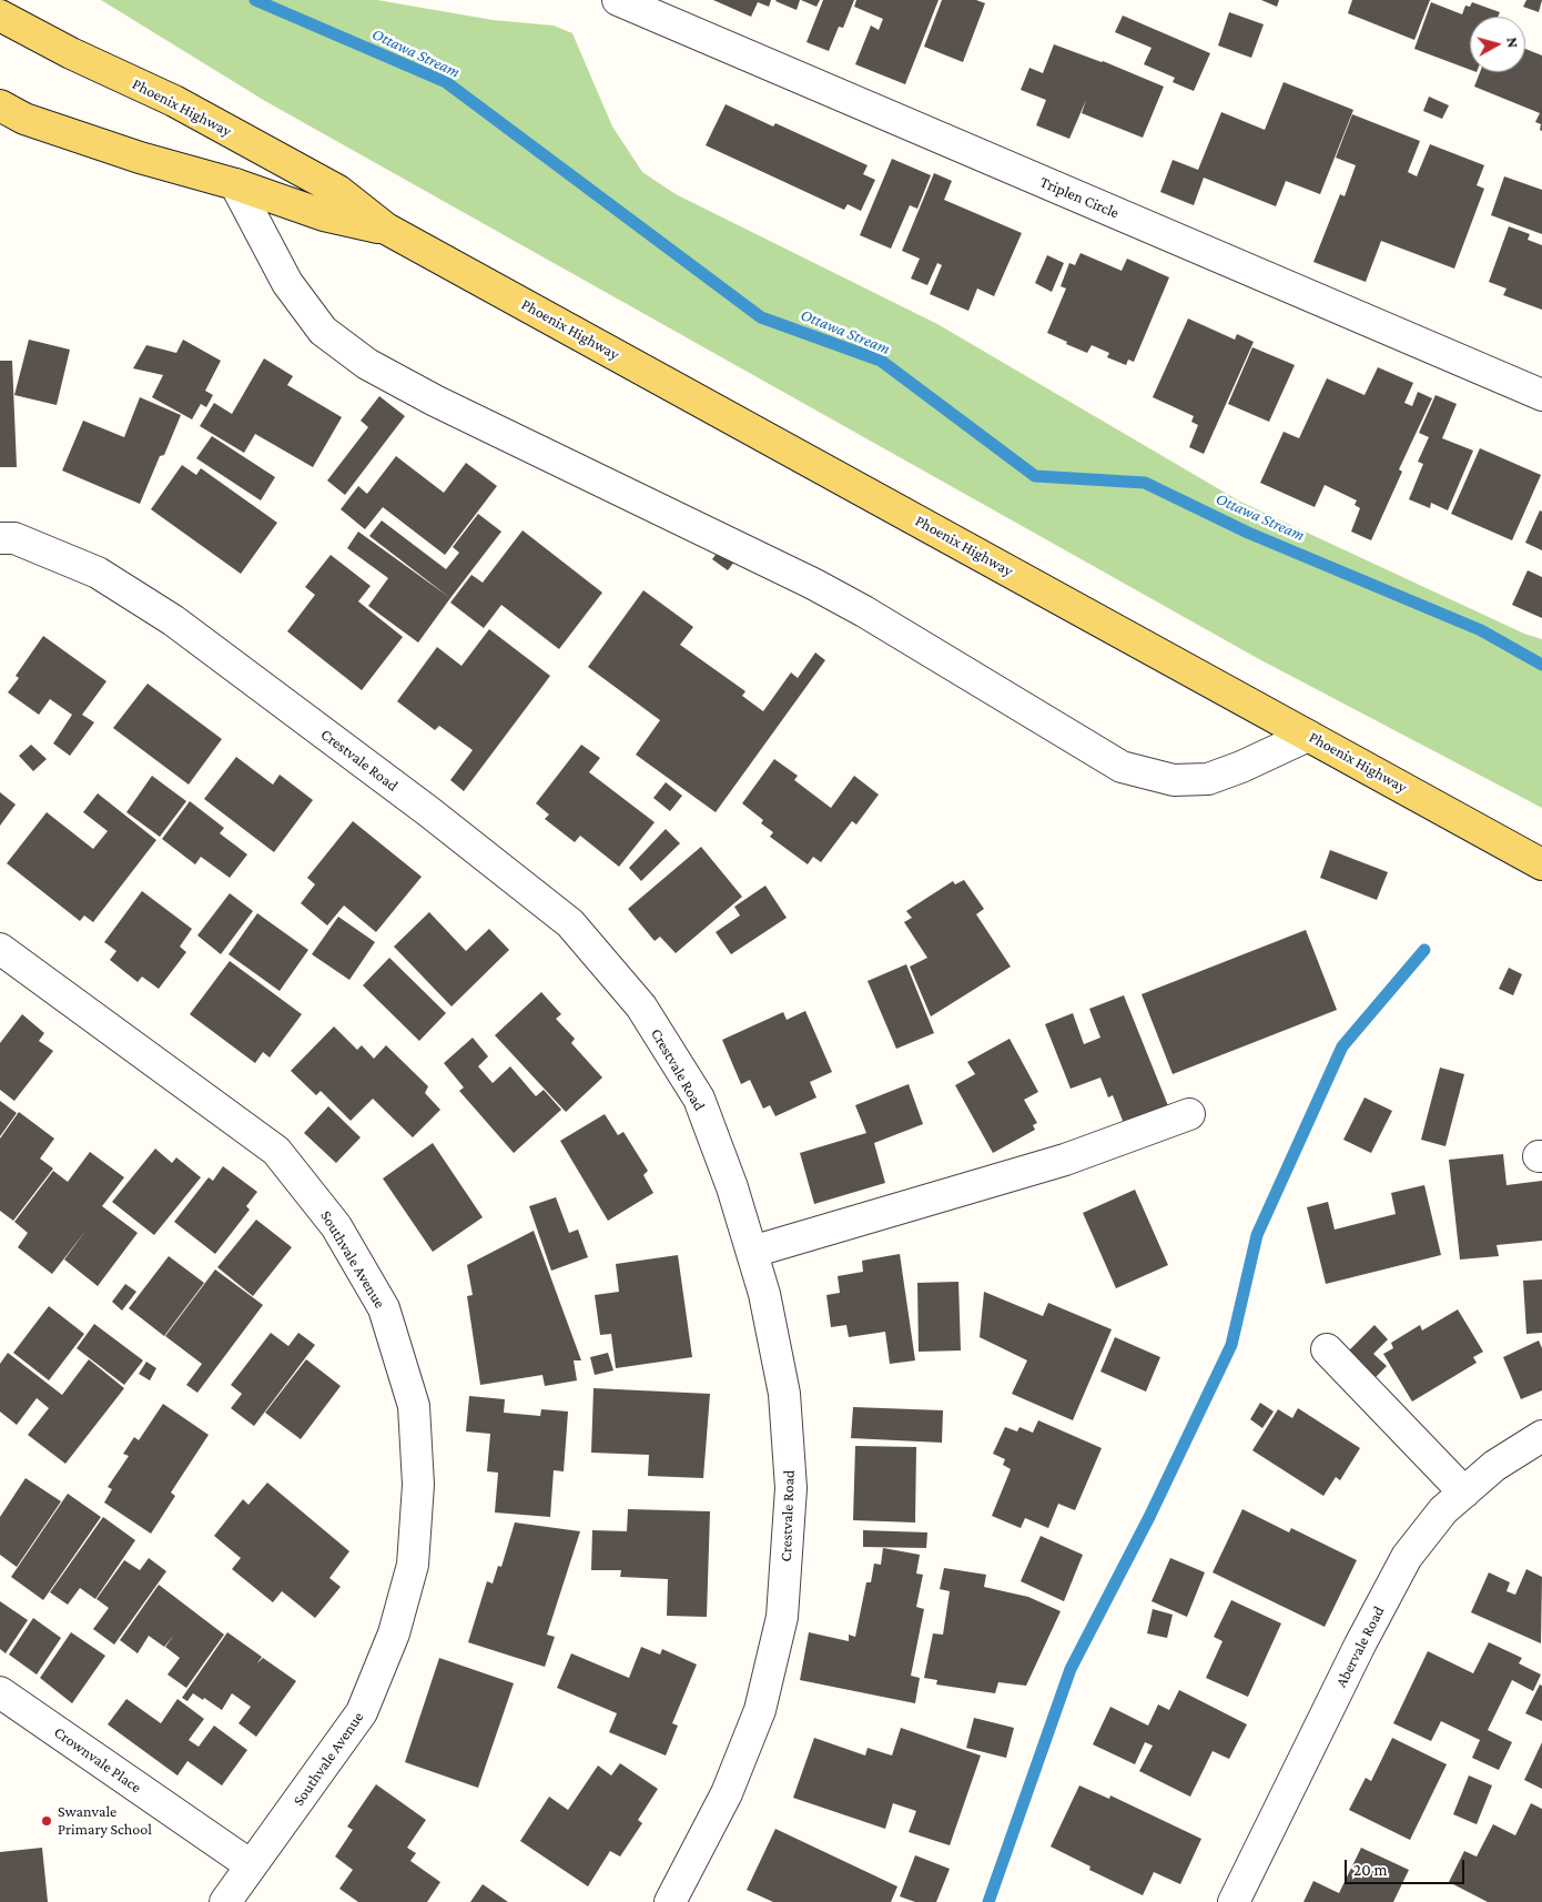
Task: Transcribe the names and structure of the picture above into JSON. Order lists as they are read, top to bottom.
{
  "streets": {
    "main road": ["Phoenix Highway"],
    "street": [
      "Triplen Circle",
      "Crestvale Road",
      "Southvale Avenue",
      "Abervale Road",
      "Crownvale Place"
    ]
  },
  "crossings": [
    ["Southvale Avenue", "Crownvale Place"]
  ],
  "water": ["Ottawa Stream"],
  "places": ["Swanvale Primary School"],
  "scale_bar": "20 m",
  "north": "right"
}
